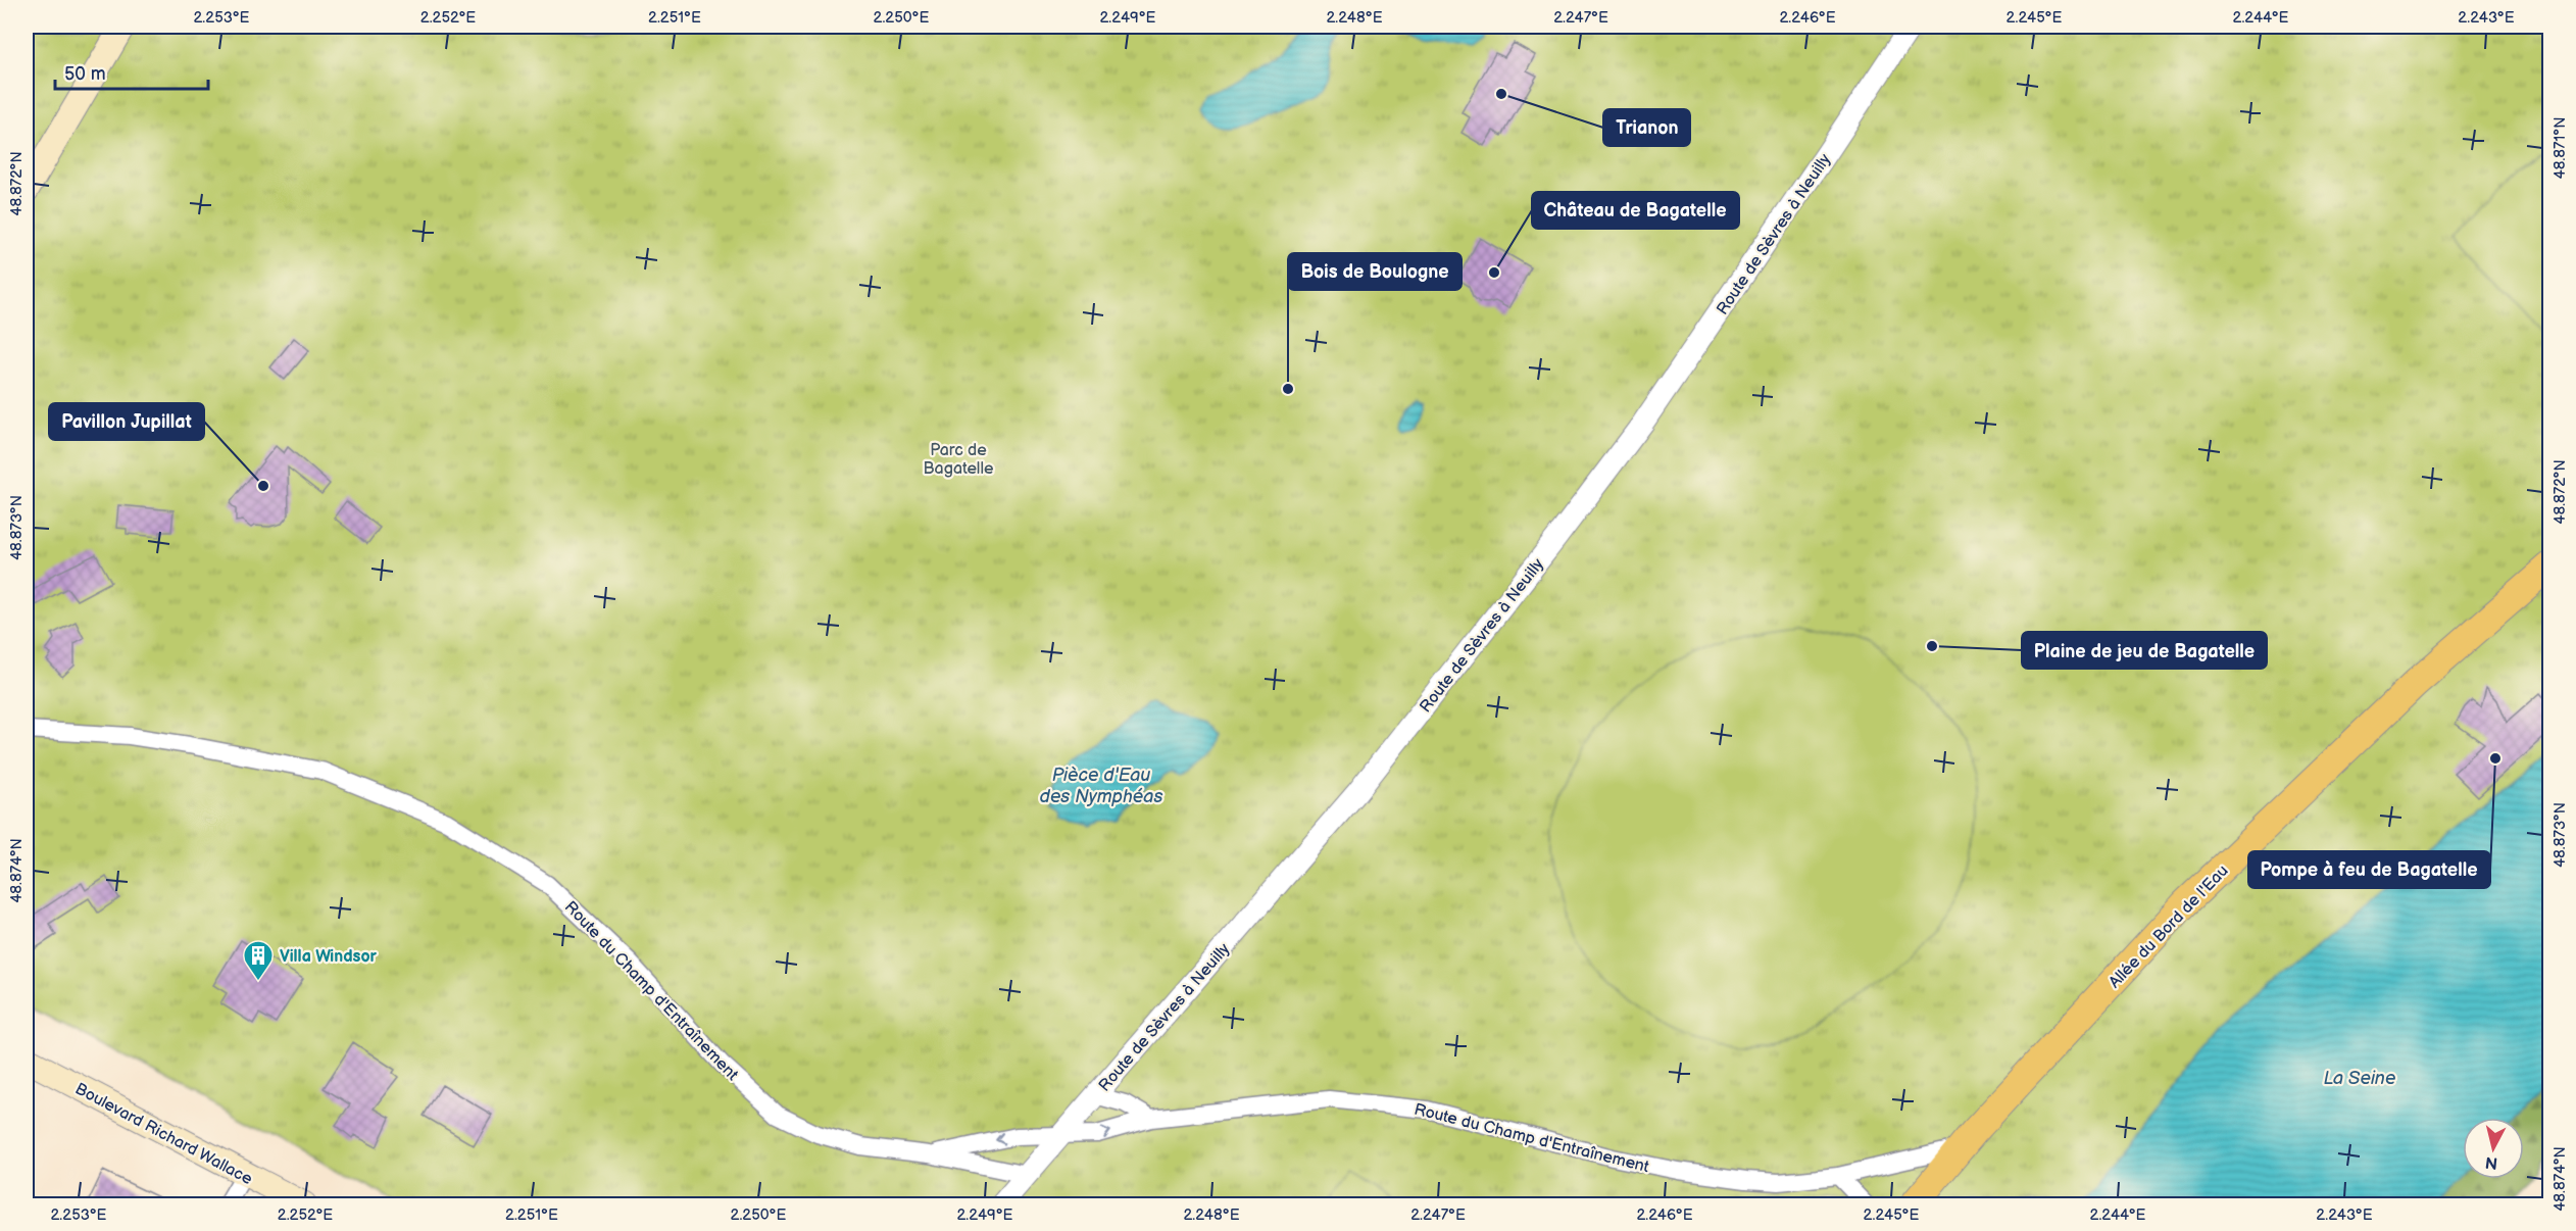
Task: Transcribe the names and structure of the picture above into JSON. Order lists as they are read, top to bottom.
{
  "streets": {
    "main road": ["Allée du Bord de l'Eau", "Boulevard Richard Wallace"],
    "street": ["Route de Sèvres à Neuilly", "Route du Champ d'Entraînement"]
  },
  "crossings": [
    ["Route de Sèvres à Neuilly", "Route du Champ d'Entraînement"],
    ["Allée du Bord de l'Eau", "Route du Champ d'Entraînement"]
  ],
  "water": ["Pièce d'Eau des Nymphéas", "La Seine"],
  "parks": ["Parc de Bagatelle"],
  "places": {
    "other": [
      "Trianon",
      "Château de Bagatelle",
      "Bois de Boulogne",
      "Pavillon Jupillat",
      "Plaine de jeu de Bagatelle",
      "Pompe à feu de Bagatelle"
    ],
    "building": ["Villa Windsor"]
  },
  "scale_bar": "50 m",
  "north": "bottom",
  "coordinates": [
    "2.253°E",
    "2.252°E",
    "2.251°E",
    "2.250°E",
    "2.249°E",
    "2.248°E",
    "2.247°E",
    "2.246°E",
    "2.245°E",
    "2.244°E",
    "2.243°E",
    "48.871°N",
    "48.872°N",
    "48.873°N",
    "48.874°N"
  ]
}
